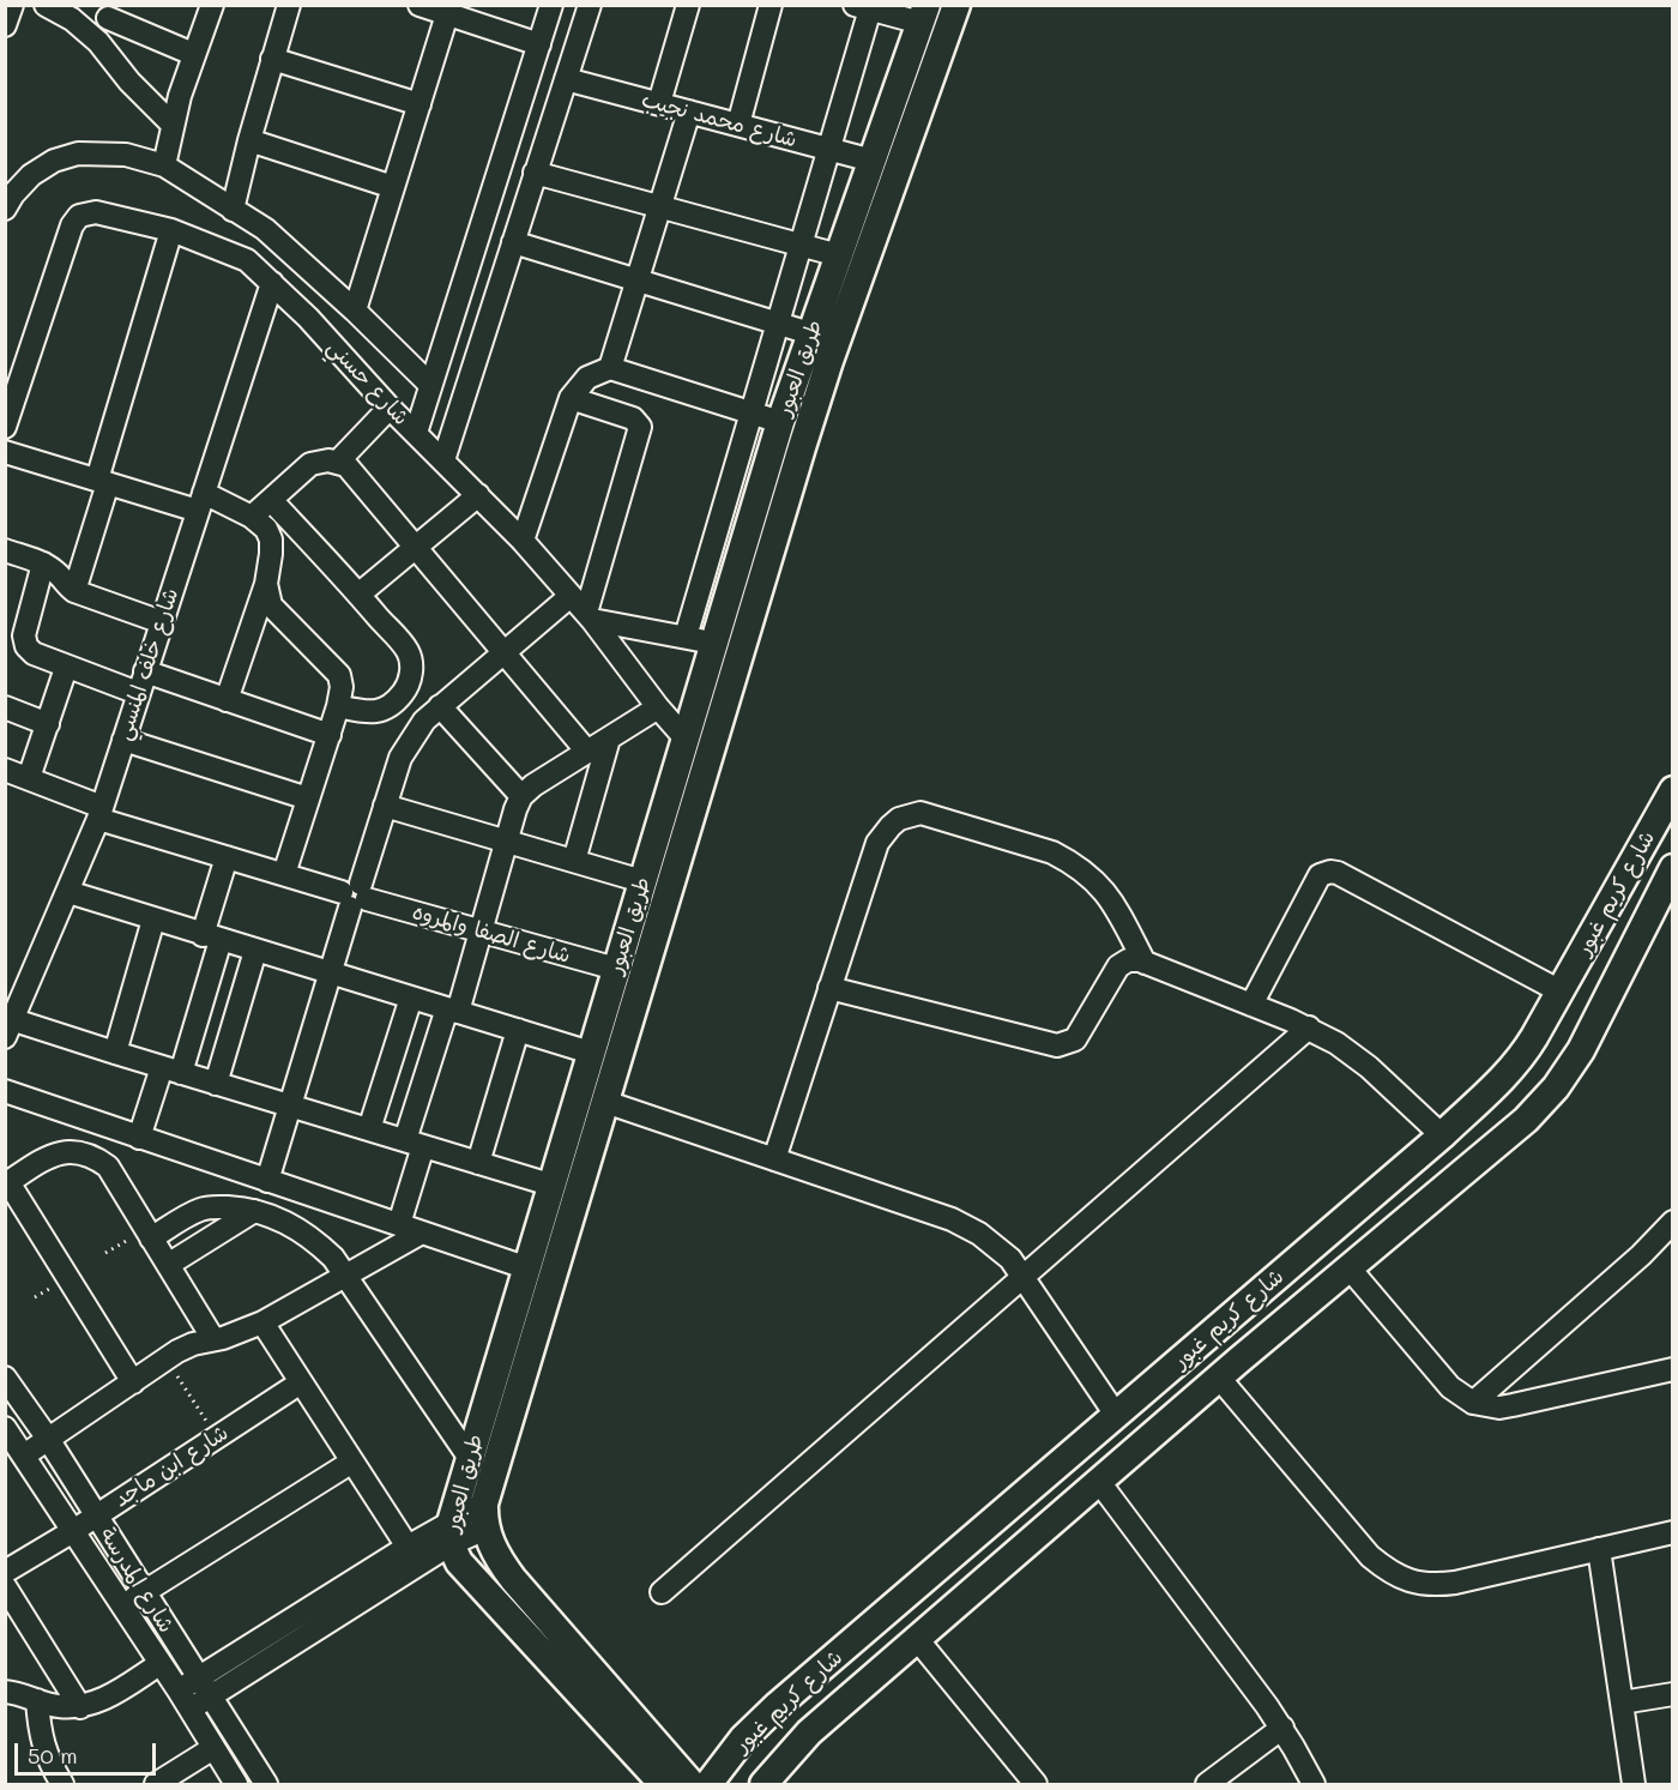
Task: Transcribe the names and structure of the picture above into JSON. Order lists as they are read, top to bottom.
{
  "streets": {
    "street": [
      "شارع محمد نجيب",
      "طريق العبور",
      "شارع حسني",
      "شارع خلف المنسي",
      "شارع كريم غبور",
      "شارع الصفا والمروه",
      "شارع ابن ماجد",
      "شارع المدرسة"
    ]
  },
  "crossings": [
    ["شارع محمد نجيب", "طريق العبور"],
    ["طريق العبور", "شارع حسني"],
    ["طريق العبور", "شارع الصفا والمروه"],
    ["شارع حسني", "شارع خلف المنسي"],
    ["شارع خلف المنسي", "شارع الصفا والمروه"],
    ["شارع ابن ماجد", "شارع المدرسة"]
  ],
  "scale_bar": "50 m"
}
